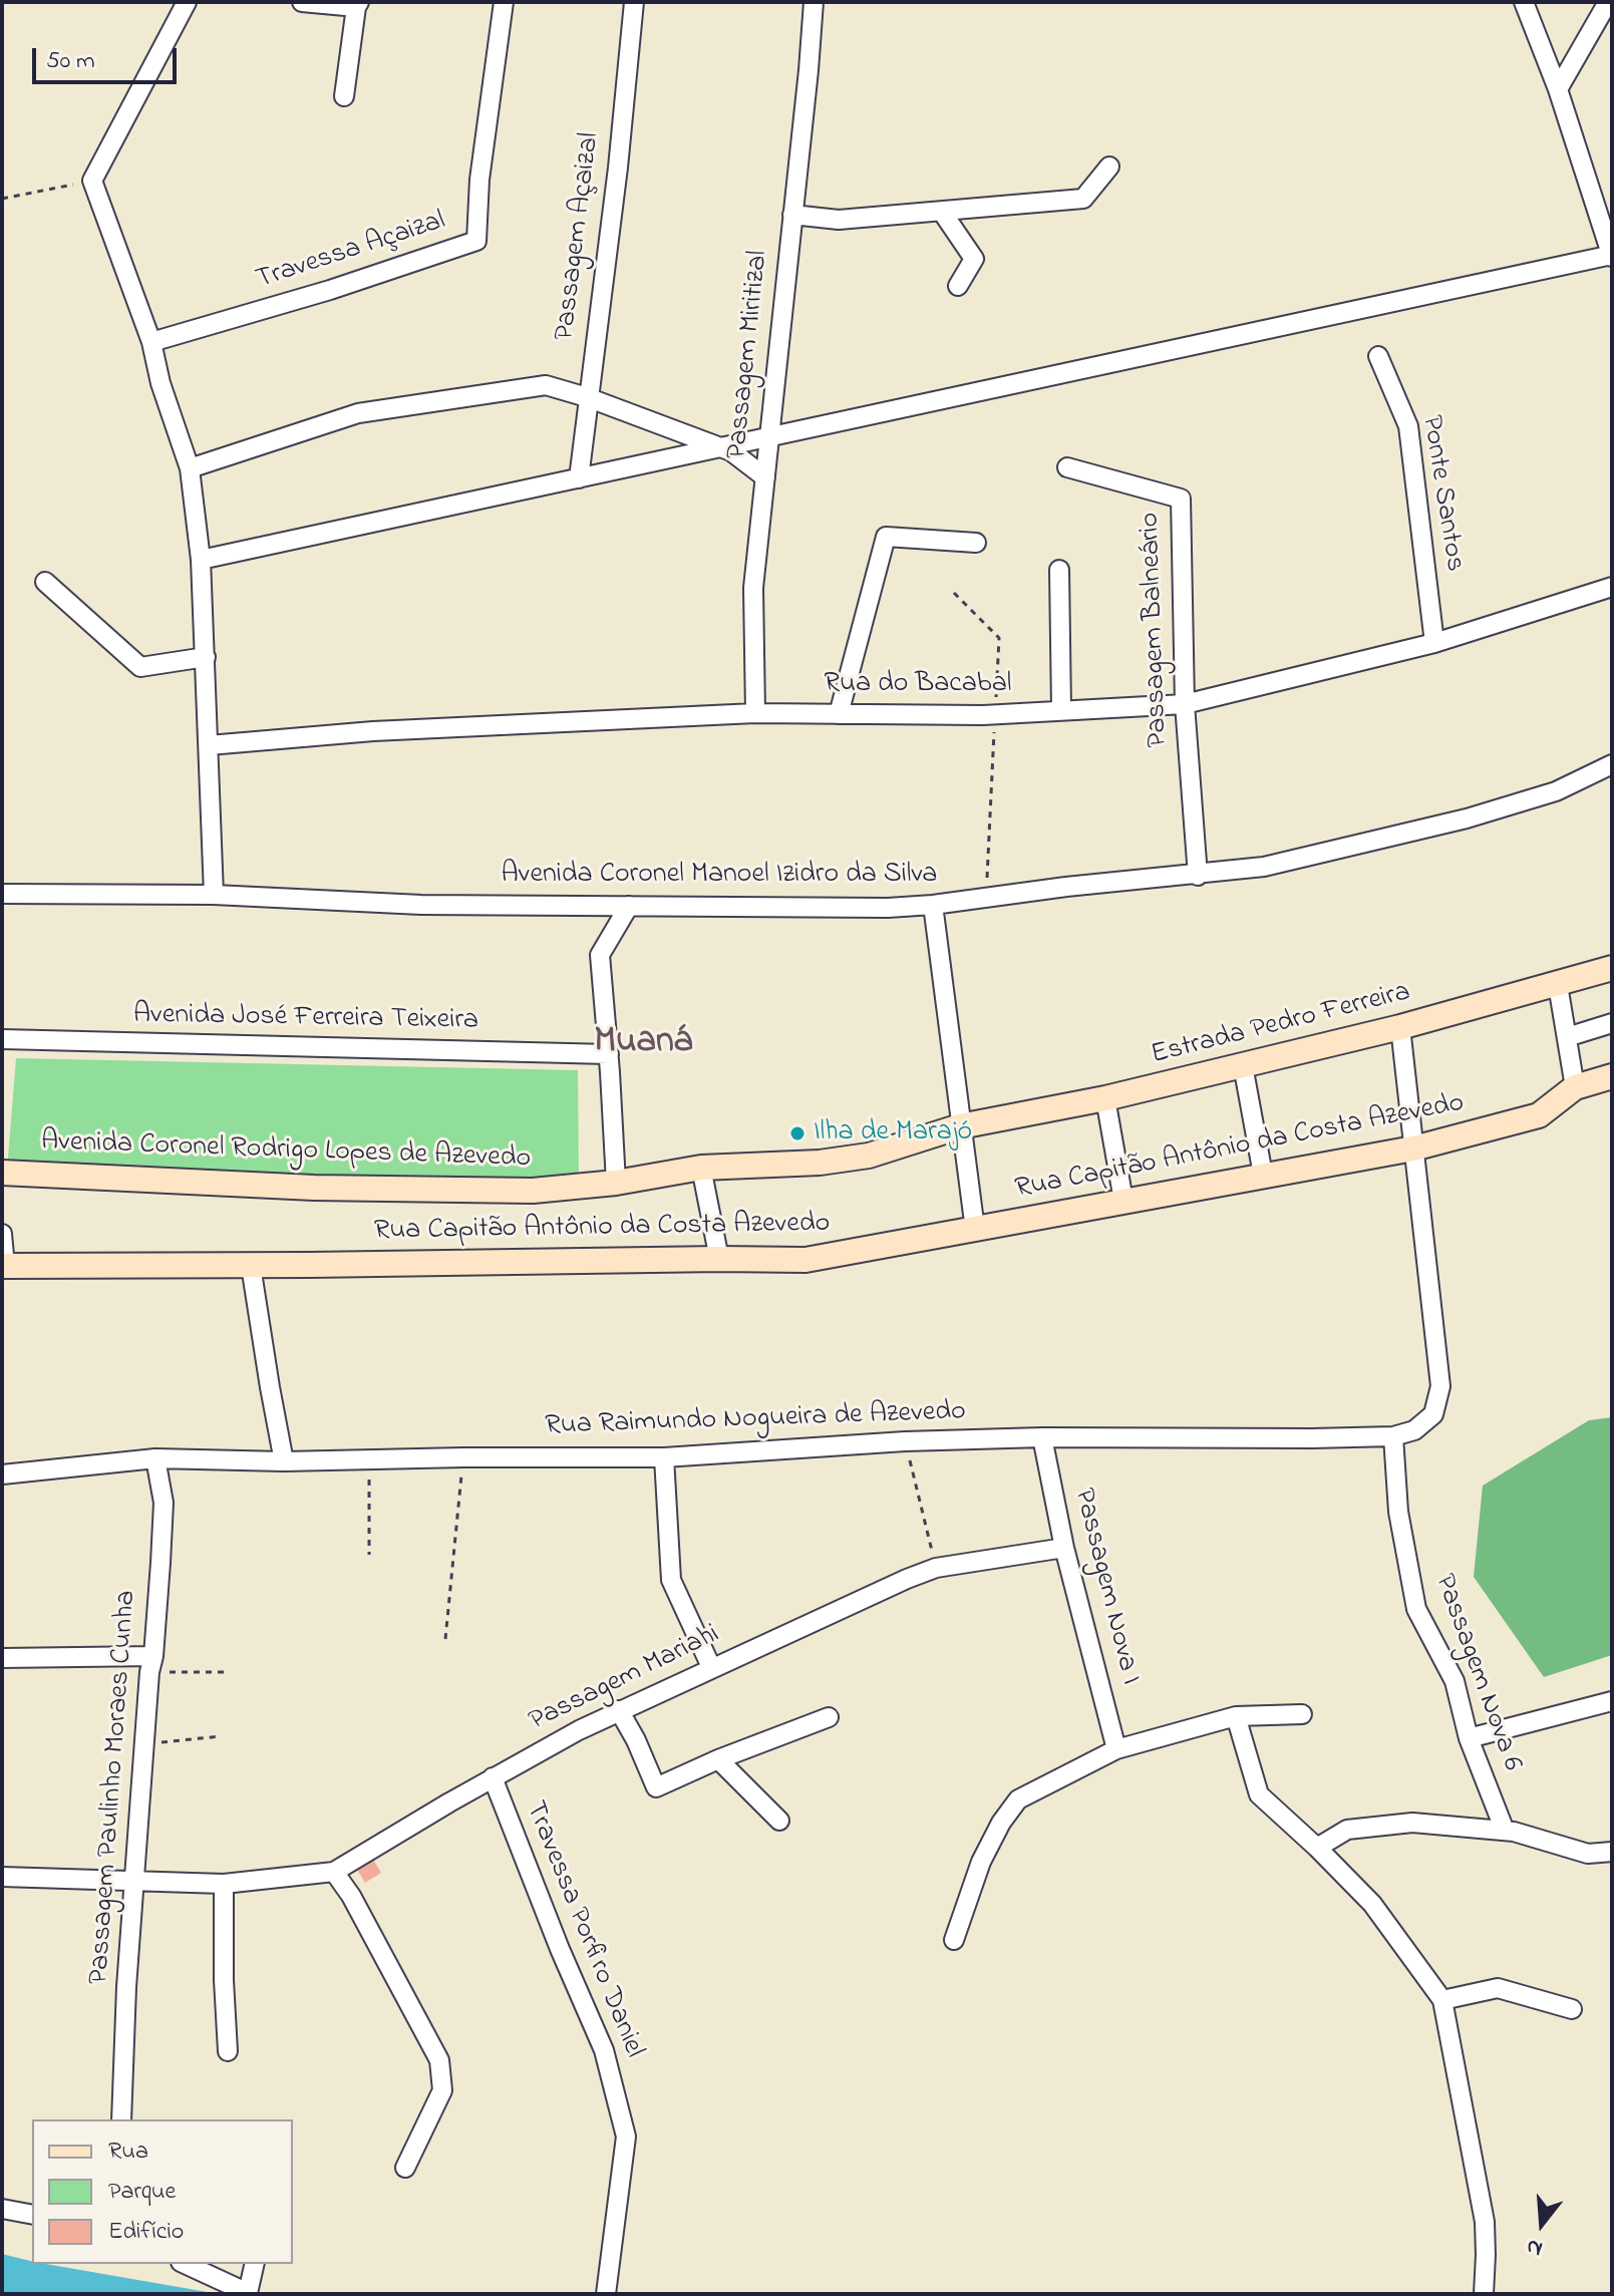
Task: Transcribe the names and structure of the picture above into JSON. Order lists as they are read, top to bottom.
{
  "streets": {
    "main road": ["Estrada Pedro Ferreira", "Rua Capitão Antônio da Costa Azevedo", "Avenida Coronel Rodrigo Lopes de Azevedo"],
    "street": [
      "Passagem Açaizal",
      "Travessa Açaizal",
      "Passagem Miritizal",
      "Ponte Santos",
      "Passagem Balneário",
      "Rua do Bacabal",
      "Avenida Coronel Manoel Izidro da Silva",
      "Avenida José Ferreira Teixeira",
      "Rua Raimundo Nogueira de Azevedo",
      "Passagem Nova I",
      "Passagem Nova 6",
      "Passagem Mariahi",
      "Passagem Paulinho Moraes Cunha",
      "Travessa Porfiro Daniel"
    ]
  },
  "crossings": [
    ["Passagem Miritizal", "Rua do Bacabal"],
    ["Ponte Santos", "Rua do Bacabal"],
    ["Passagem Balneário", "Rua do Bacabal"],
    ["Passagem Balneário", "Avenida Coronel Manoel Izidro da Silva"],
    ["Estrada Pedro Ferreira", "Avenida Coronel Rodrigo Lopes de Azevedo"],
    ["Rua Capitão Antônio da Costa Azevedo", "Rua Raimundo Nogueira de Azevedo"],
    ["Rua Raimundo Nogueira de Azevedo", "Passagem Nova I"],
    ["Rua Raimundo Nogueira de Azevedo", "Passagem Nova 6"],
    ["Rua Raimundo Nogueira de Azevedo", "Passagem Paulinho Moraes Cunha"],
    ["Passagem Nova I", "Passagem Mariahi"],
    ["Passagem Mariahi", "Passagem Paulinho Moraes Cunha"],
    ["Passagem Mariahi", "Travessa Porfiro Daniel"]
  ],
  "districts": ["Muaná"],
  "places": ["Ilha de Marajó"],
  "legend": ["Rua", "Parque", "Edifício"],
  "scale_bar": "50 m",
  "north": "bottom"
}
